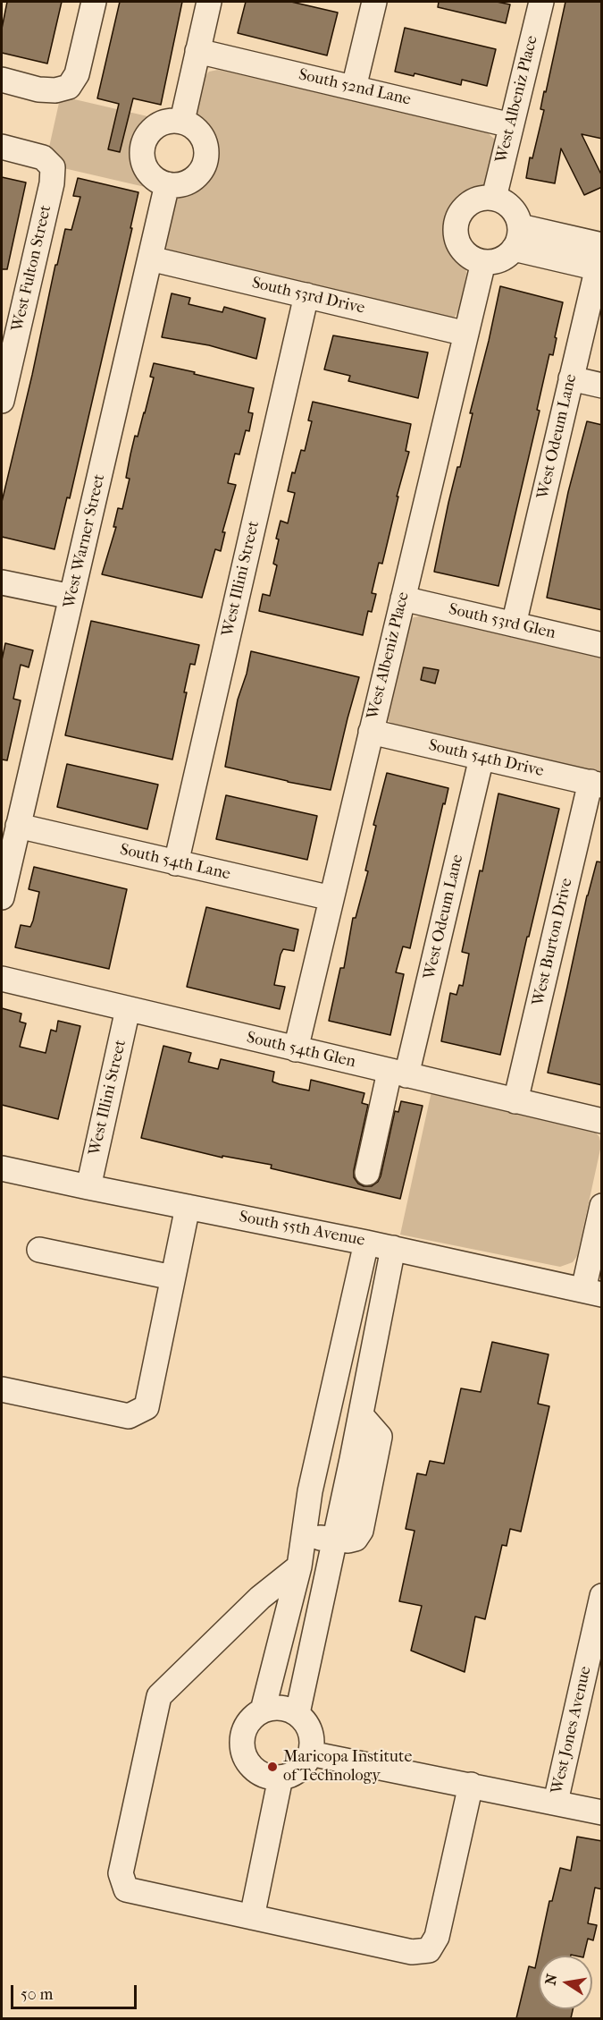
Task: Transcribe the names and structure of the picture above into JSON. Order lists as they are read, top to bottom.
{
  "streets": {
    "street": [
      "South 52nd Lane",
      "West Albeniz Place",
      "West Fulton Street",
      "South 53rd Drive",
      "West Odeum Lane",
      "West Warner Street",
      "West Illini Street",
      "South 53rd Glen",
      "South 54th Drive",
      "South 54th Lane",
      "West Burton Drive",
      "South 54th Glen",
      "South 55th Avenue",
      "West Jones Avenue"
    ]
  },
  "crossings": [
    ["South 52nd Lane", "West Albeniz Place"],
    ["West Albeniz Place", "South 53rd Drive"],
    ["West Albeniz Place", "South 53rd Glen"],
    ["West Albeniz Place", "South 54th Drive"],
    ["West Albeniz Place", "South 54th Lane"],
    ["West Albeniz Place", "South 54th Glen"],
    ["South 53rd Drive", "West Warner Street"],
    ["South 53rd Drive", "West Illini Street"],
    ["West Odeum Lane", "South 53rd Glen"],
    ["West Odeum Lane", "South 54th Drive"],
    ["West Odeum Lane", "South 54th Glen"],
    ["West Warner Street", "South 54th Lane"],
    ["West Illini Street", "South 54th Lane"],
    ["West Illini Street", "South 54th Glen"],
    ["West Illini Street", "South 55th Avenue"],
    ["South 54th Drive", "West Burton Drive"],
    ["West Burton Drive", "South 54th Glen"]
  ],
  "places": ["Maricopa Institute of Technology"],
  "scale_bar": "50 m",
  "north": "left"
}
